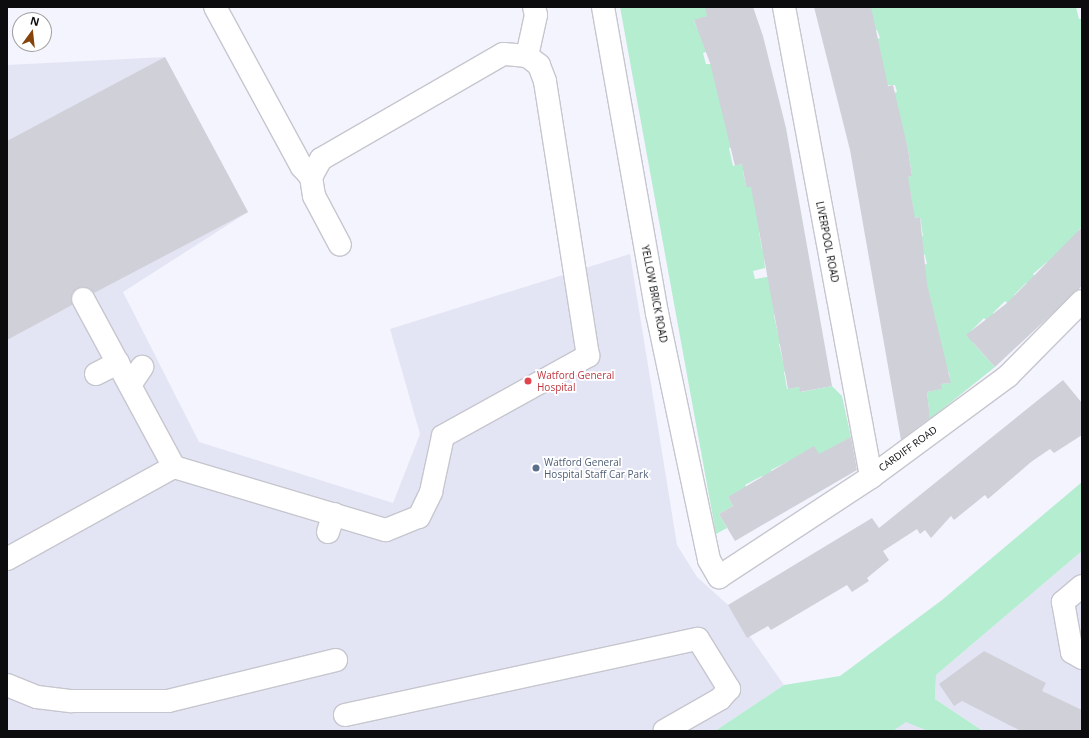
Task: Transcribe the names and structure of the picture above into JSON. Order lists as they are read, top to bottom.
{
  "streets": {
    "street": ["LIVERPOOL ROAD", "YELLOW BRICK ROAD", "CARDIFF ROAD"]
  },
  "crossings": [
    ["LIVERPOOL ROAD", "CARDIFF ROAD"],
    ["YELLOW BRICK ROAD", "CARDIFF ROAD"]
  ],
  "places": ["Watford General Hospital", "Watford General Hospital Staff Car Park"],
  "north": "top"
}
